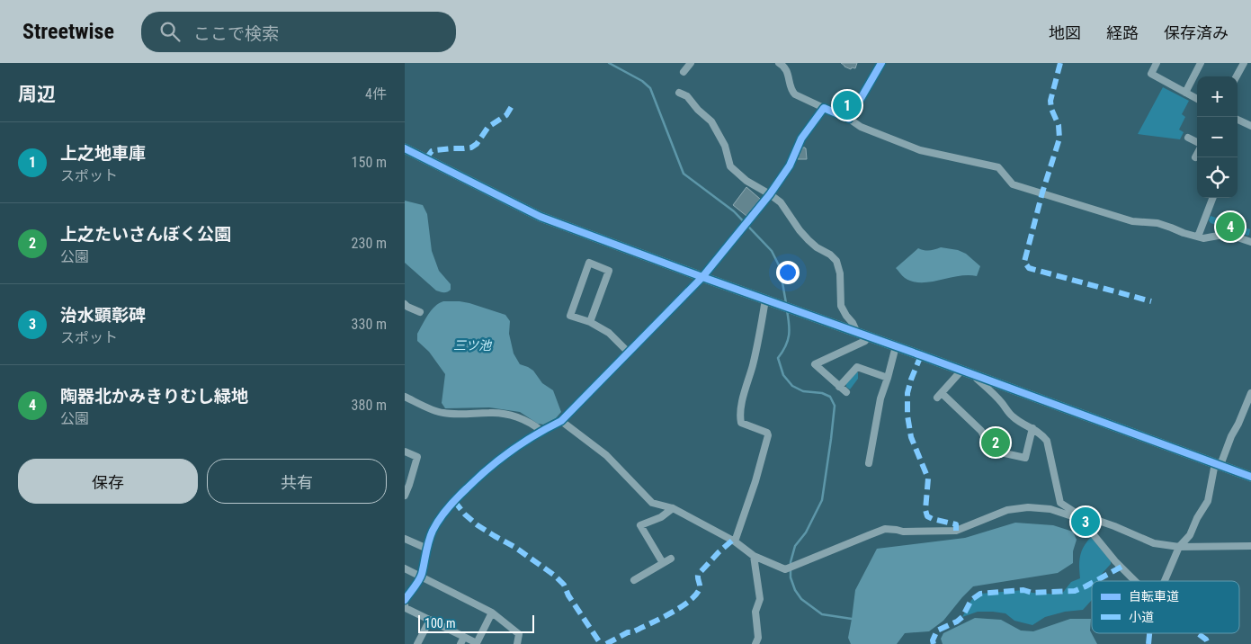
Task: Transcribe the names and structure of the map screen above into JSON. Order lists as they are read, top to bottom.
{
  "water": ["三ツ池"],
  "legend": ["自転車道", "小道"],
  "scale_bar": "100 m",
  "page": {
    "header": "Streetwise",
    "search": "ここで検索",
    "nav": ["地図", "経路", "保存済み"],
    "heading": ["周辺", "4件"],
    "map_buttons": ["+", "−"],
    "pins": [
      "1",
      "4",
      "2",
      "3"
    ],
    "list": [
      {
        "mark": "1",
        "name": "上之地車庫",
        "note": "スポット",
        "value": "150 m"
      },
      {
        "mark": "2",
        "name": "上之たいさんぼく公園",
        "note": "公園",
        "value": "230 m"
      },
      {
        "mark": "3",
        "name": "治水顕彰碑",
        "note": "スポット",
        "value": "330 m"
      },
      {
        "mark": "4",
        "name": "陶器北かみきりむし緑地",
        "note": "公園",
        "value": "380 m"
      }
    ],
    "buttons": ["保存", "共有"],
    "scale": "100 m"
  }
}
